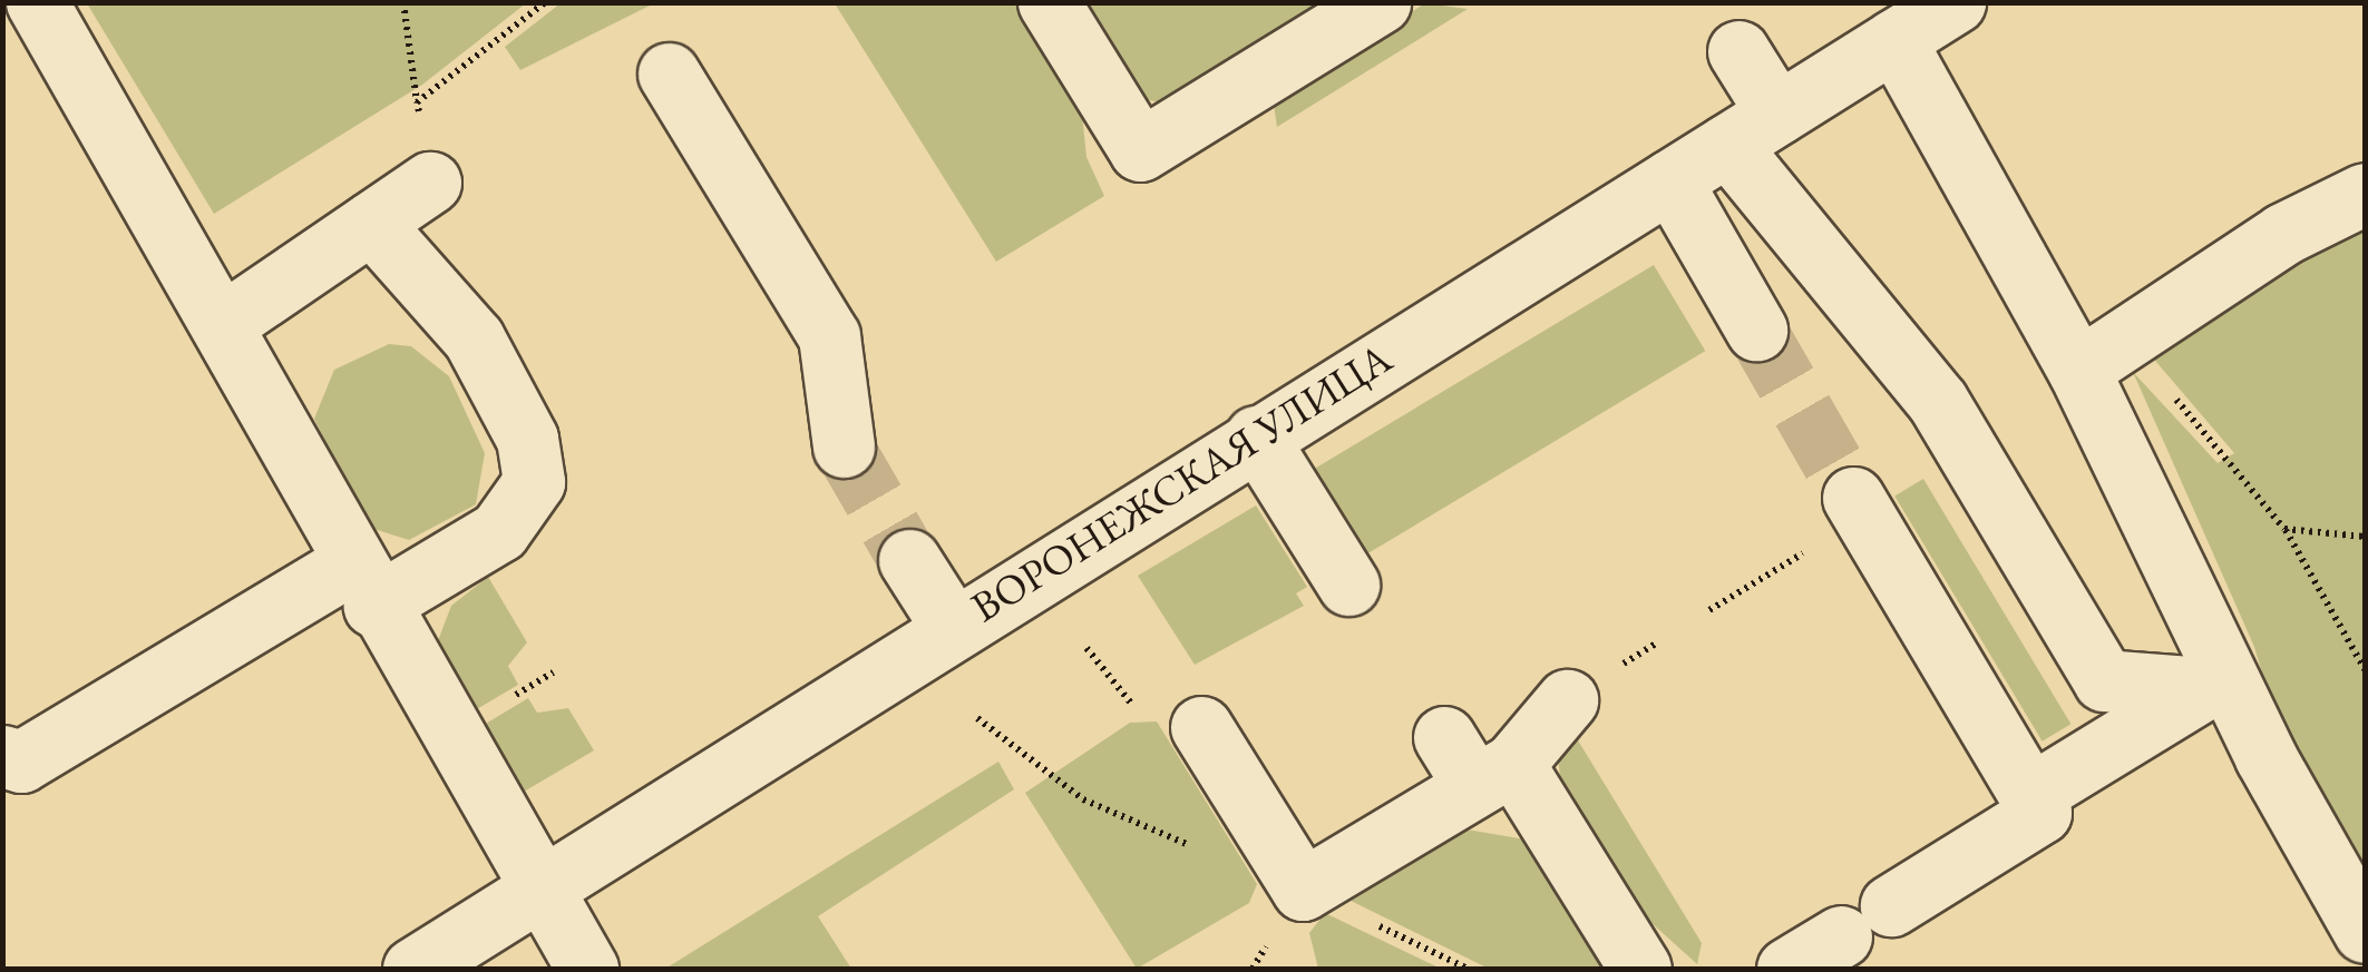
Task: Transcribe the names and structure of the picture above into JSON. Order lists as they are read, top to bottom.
{
  "streets": {
    "street": ["ВОРОНЕЖСКАЯ УЛИЦА"]
  }
}
